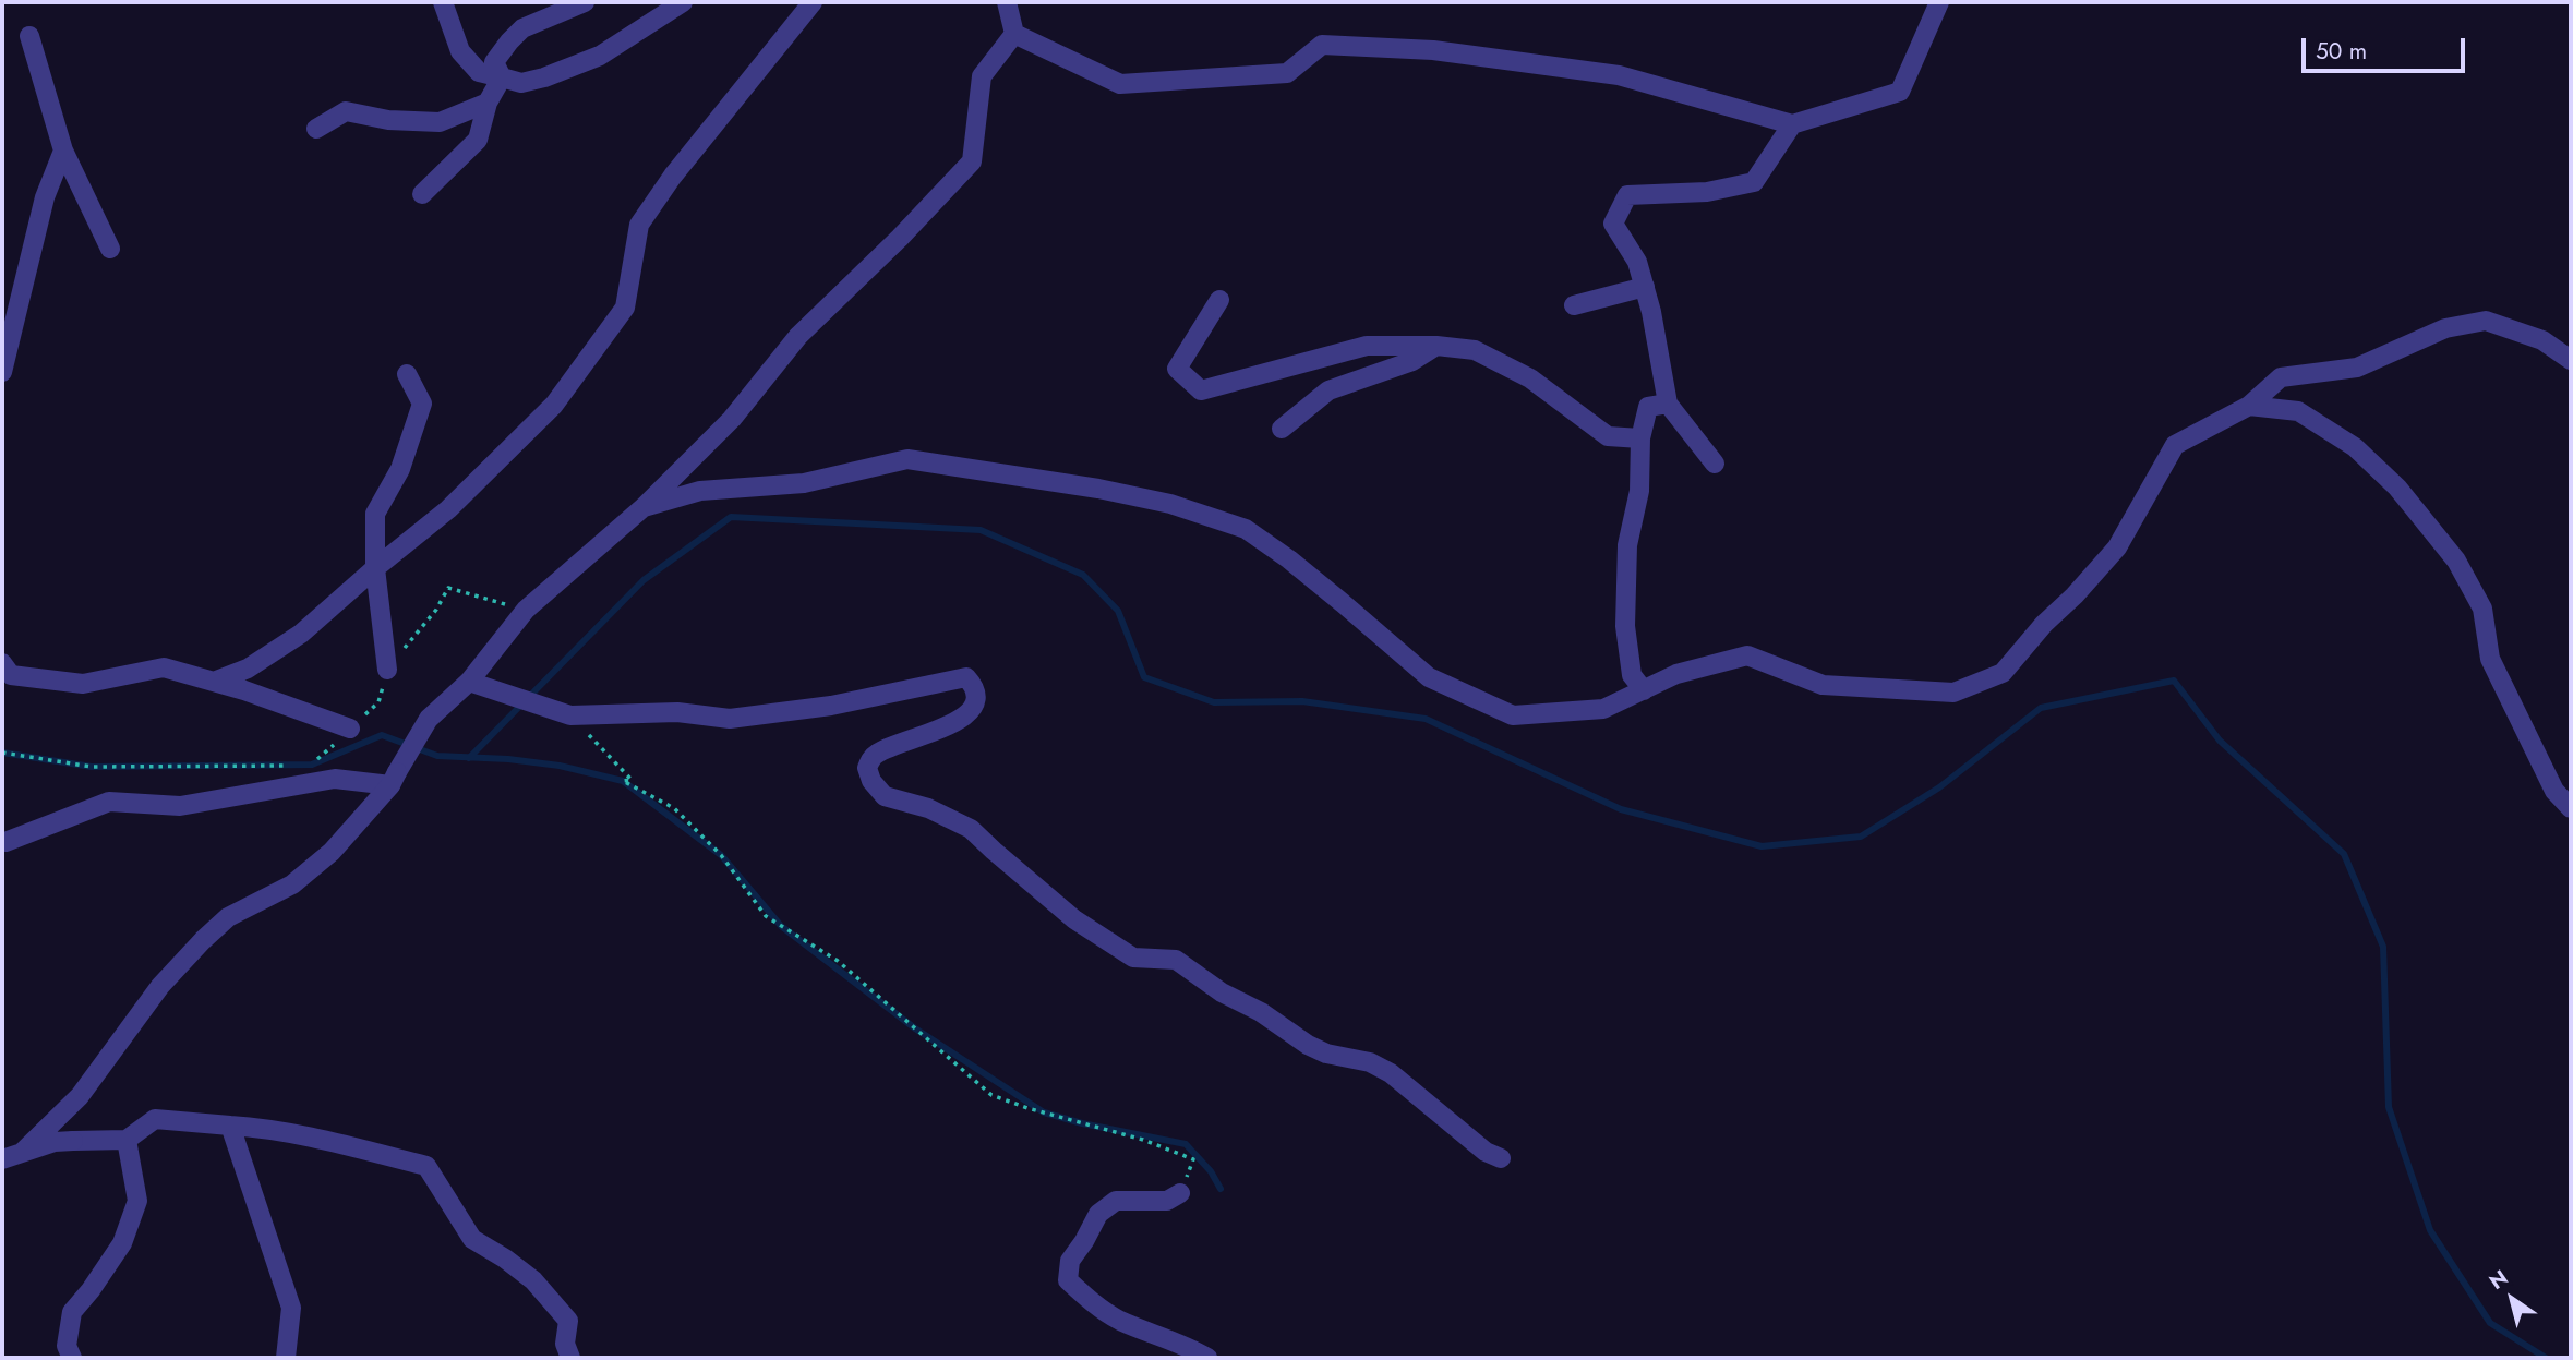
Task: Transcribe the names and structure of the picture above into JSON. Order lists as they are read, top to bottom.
{
  "scale_bar": "50 m",
  "north": "top left"
}
